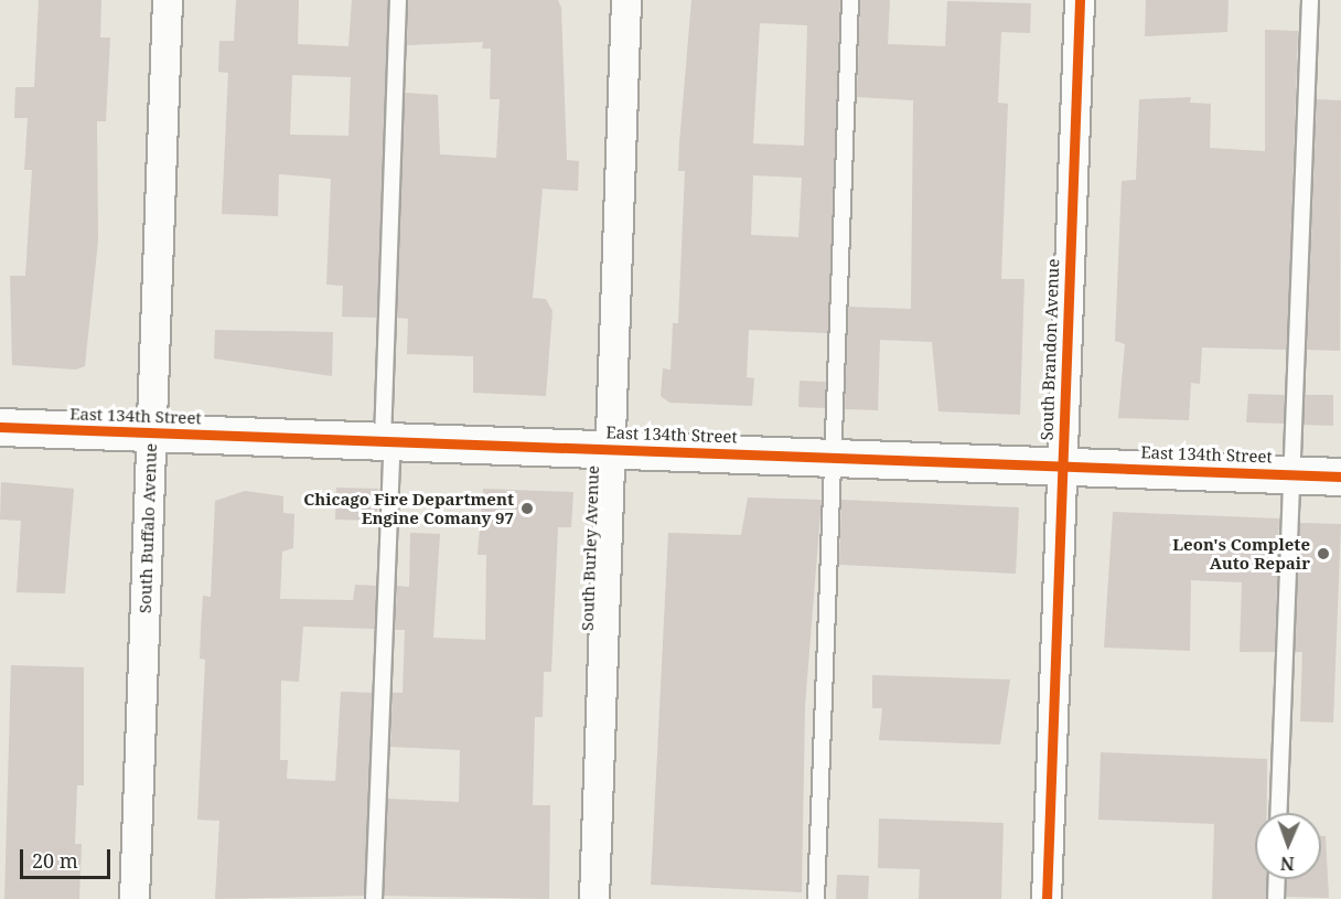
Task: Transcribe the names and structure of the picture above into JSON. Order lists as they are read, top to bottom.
{
  "streets": {
    "street": [
      "South Brandon Avenue",
      "East 134th Street",
      "South Buffalo Avenue",
      "South Burley Avenue"
    ]
  },
  "crossings": [
    ["South Brandon Avenue", "East 134th Street"],
    ["East 134th Street", "South Buffalo Avenue"],
    ["East 134th Street", "South Burley Avenue"]
  ],
  "places": ["Chicago Fire Department Engine Comany 97", "Leon's Complete Auto Repair"],
  "scale_bar": "20 m",
  "north": "bottom"
}
